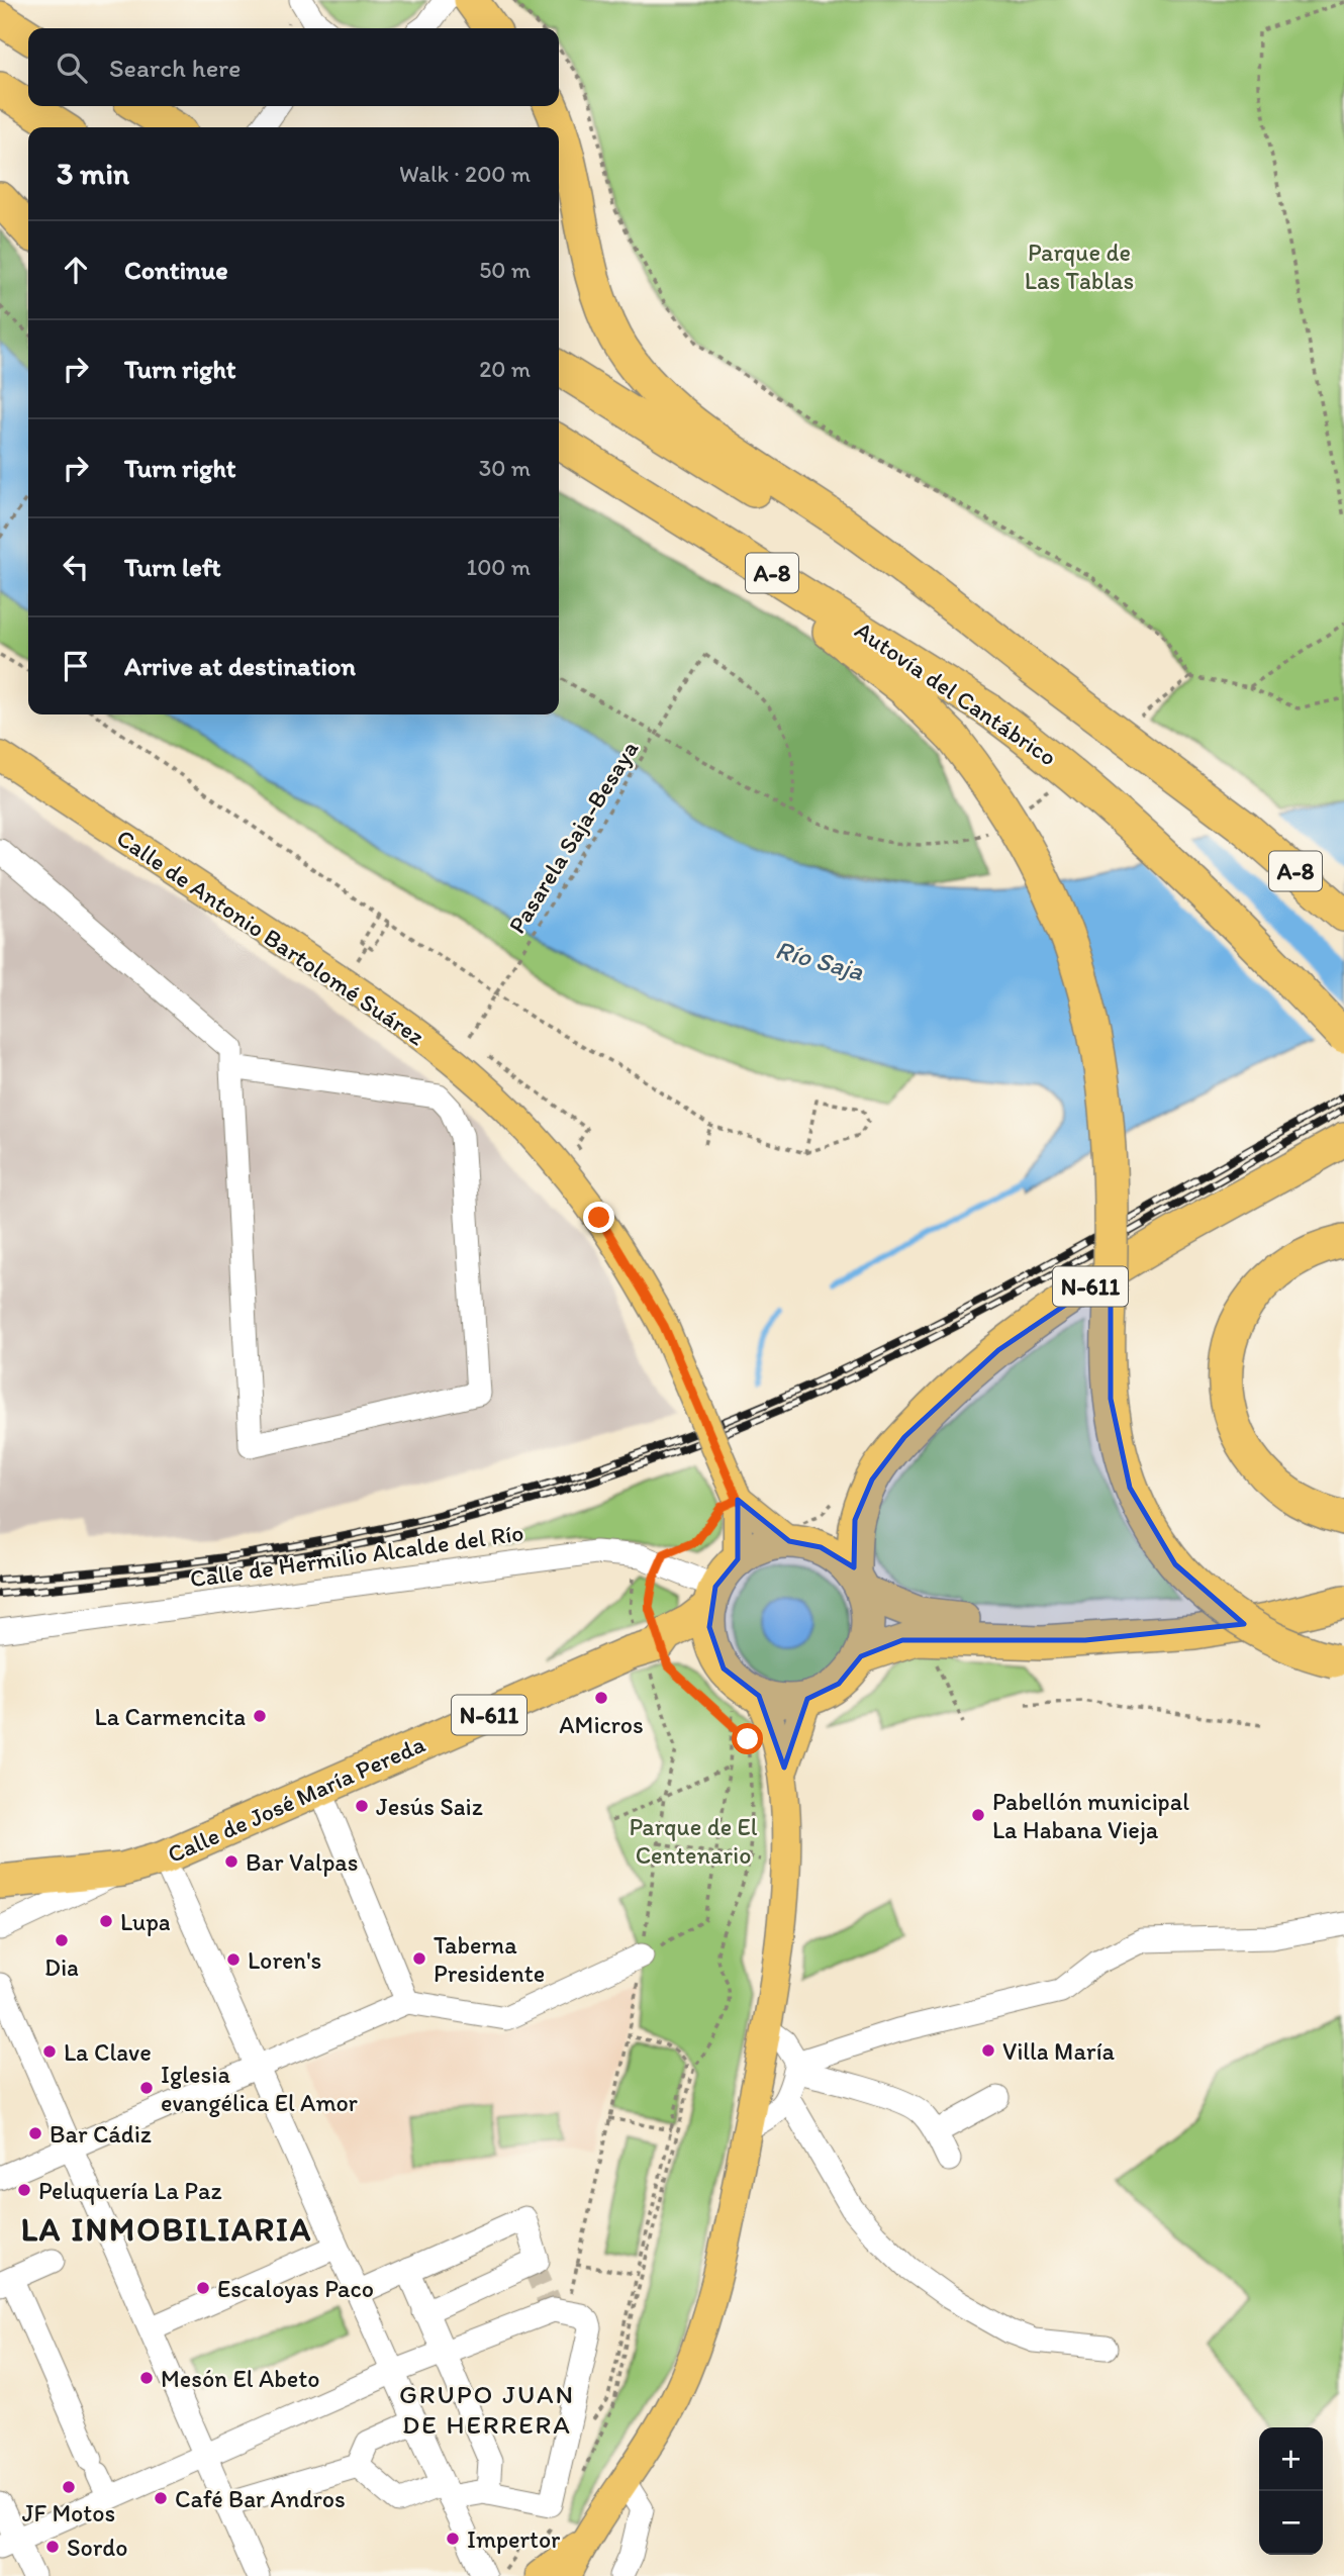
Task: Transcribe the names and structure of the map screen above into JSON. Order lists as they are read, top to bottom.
{
  "streets": {
    "highway": [
      "A-8",
      "Autovía del Cantábrico",
      "N-611",
      "Calle de José María Pereda"
    ],
    "main road": ["Calle de Antonio Bartolomé Suárez"],
    "street": ["Calle de Hermilio Alcalde del Río"],
    "path": ["Pasarela Saja-Besaya"]
  },
  "crossings": [
    ["Calle de Antonio Bartolomé Suárez", "N-611"],
    ["Calle de Antonio Bartolomé Suárez", "Calle de Hermilio Alcalde del Río"],
    ["Calle de Antonio Bartolomé Suárez", "Calle de José María Pereda"],
    ["N-611", "Calle de Hermilio Alcalde del Río"],
    ["N-611", "Calle de José María Pereda"],
    ["Calle de Hermilio Alcalde del Río", "Calle de José María Pereda"]
  ],
  "districts": ["LA INMOBILIARIA", "GRUPO JUAN DE HERRERA"],
  "water": ["Río Saja"],
  "parks": ["Parque de Las Tablas", "Parque de El Centenario"],
  "places": [
    "AMicros",
    "La Carmencita",
    "Jesús Saiz",
    "Pabellón municipal La Habana Vieja",
    "Bar Valpas",
    "Lupa",
    "Dia",
    "Taberna Presidente",
    "Loren's",
    "Villa María",
    "La Clave",
    "Iglesia evangélica El Amor",
    "Bar Cádiz",
    "Peluquería La Paz",
    "Escaloyas Paco",
    "Mesón El Abeto",
    "JF Motos",
    "Café Bar Andros",
    "Impertor",
    "Sordo"
  ],
  "page": {
    "search": "Search here",
    "heading": ["3 min", "Walk · 200 m"],
    "list": [
      ["Continue", "50 m"],
      ["Turn right", "20 m"],
      ["Turn right", "30 m"],
      ["Turn left", "100 m"],
      "Arrive at destination"
    ],
    "map_buttons": ["+", "−"]
  }
}
